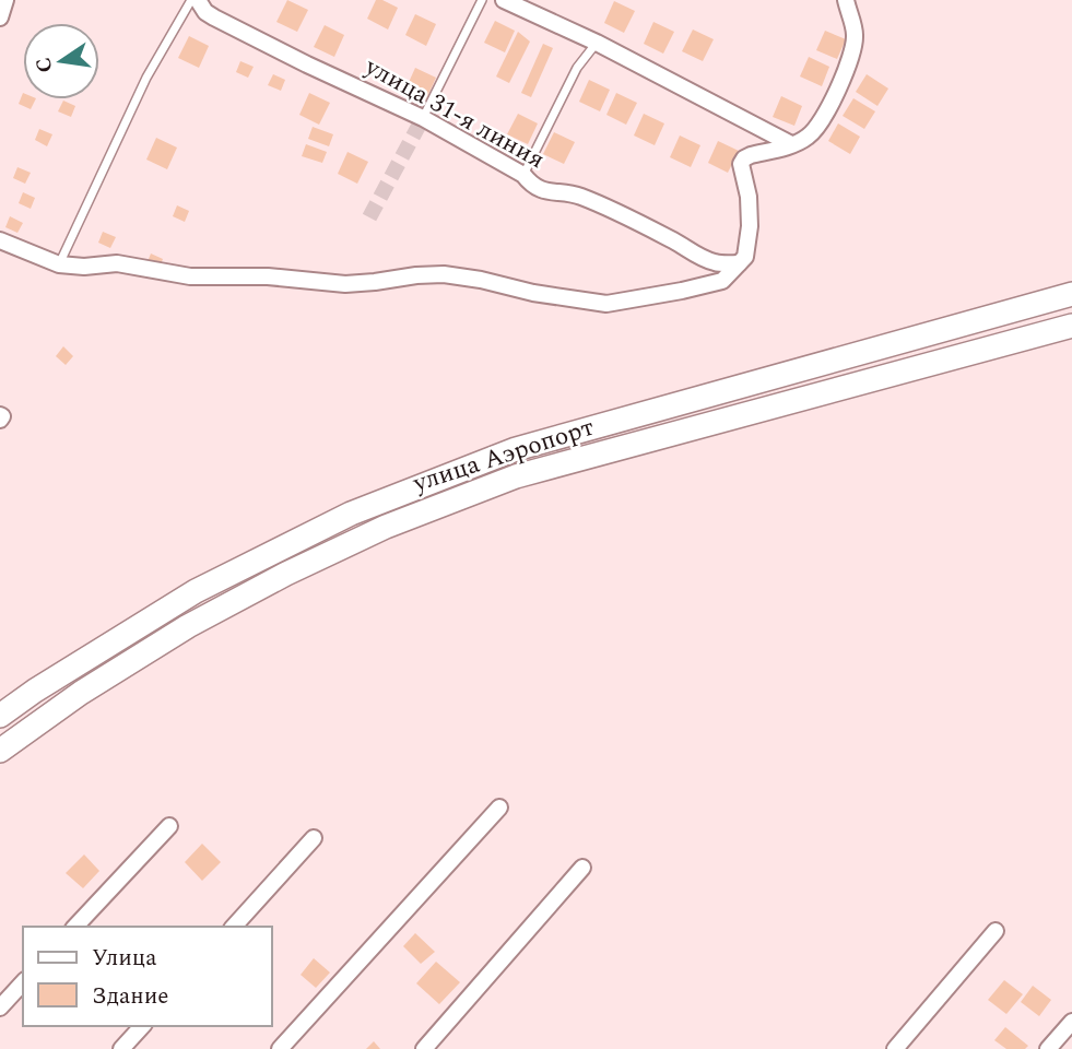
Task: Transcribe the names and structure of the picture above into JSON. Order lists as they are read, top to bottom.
{
  "streets": {
    "main road": ["улица Аэропорт"],
    "street": ["улица 31-я линия"]
  },
  "legend": ["Улица", "Здание"],
  "north": "left"
}
